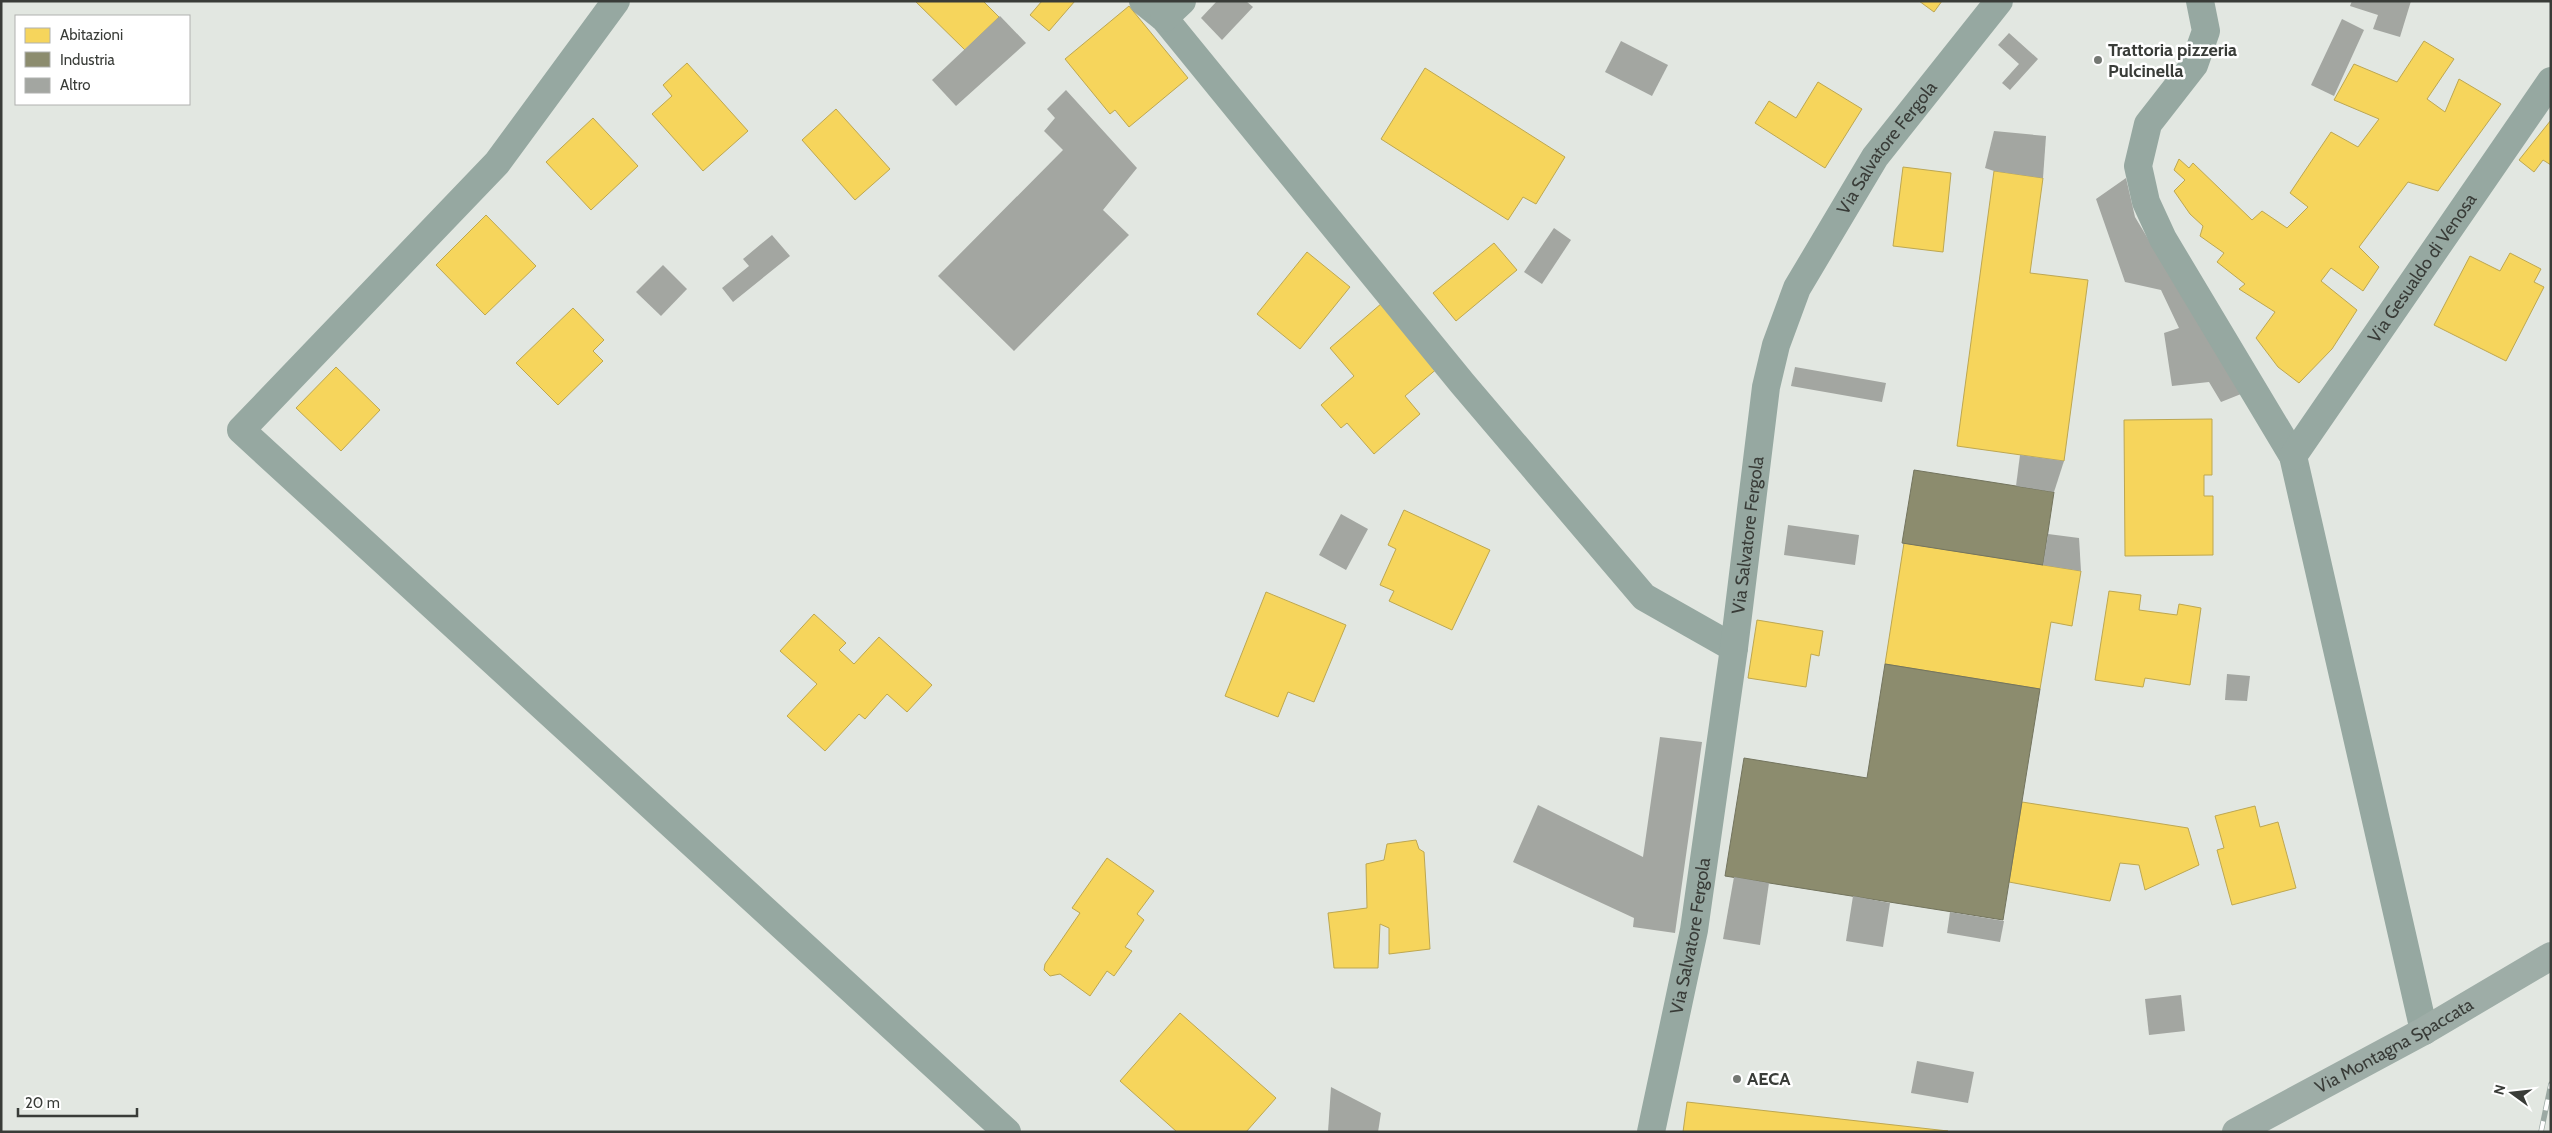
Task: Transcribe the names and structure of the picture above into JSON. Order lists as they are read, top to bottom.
{
  "streets": {
    "main road": ["Via Montagna Spaccata"],
    "street": ["Via Salvatore Fergola", "Via Gesualdo di Venosa"]
  },
  "places": ["Trattoria pizzeria Pulcinella", "AECA"],
  "legend": ["Abitazioni", "Industria", "Altro"],
  "scale_bar": "20 m",
  "north": "left"
}
